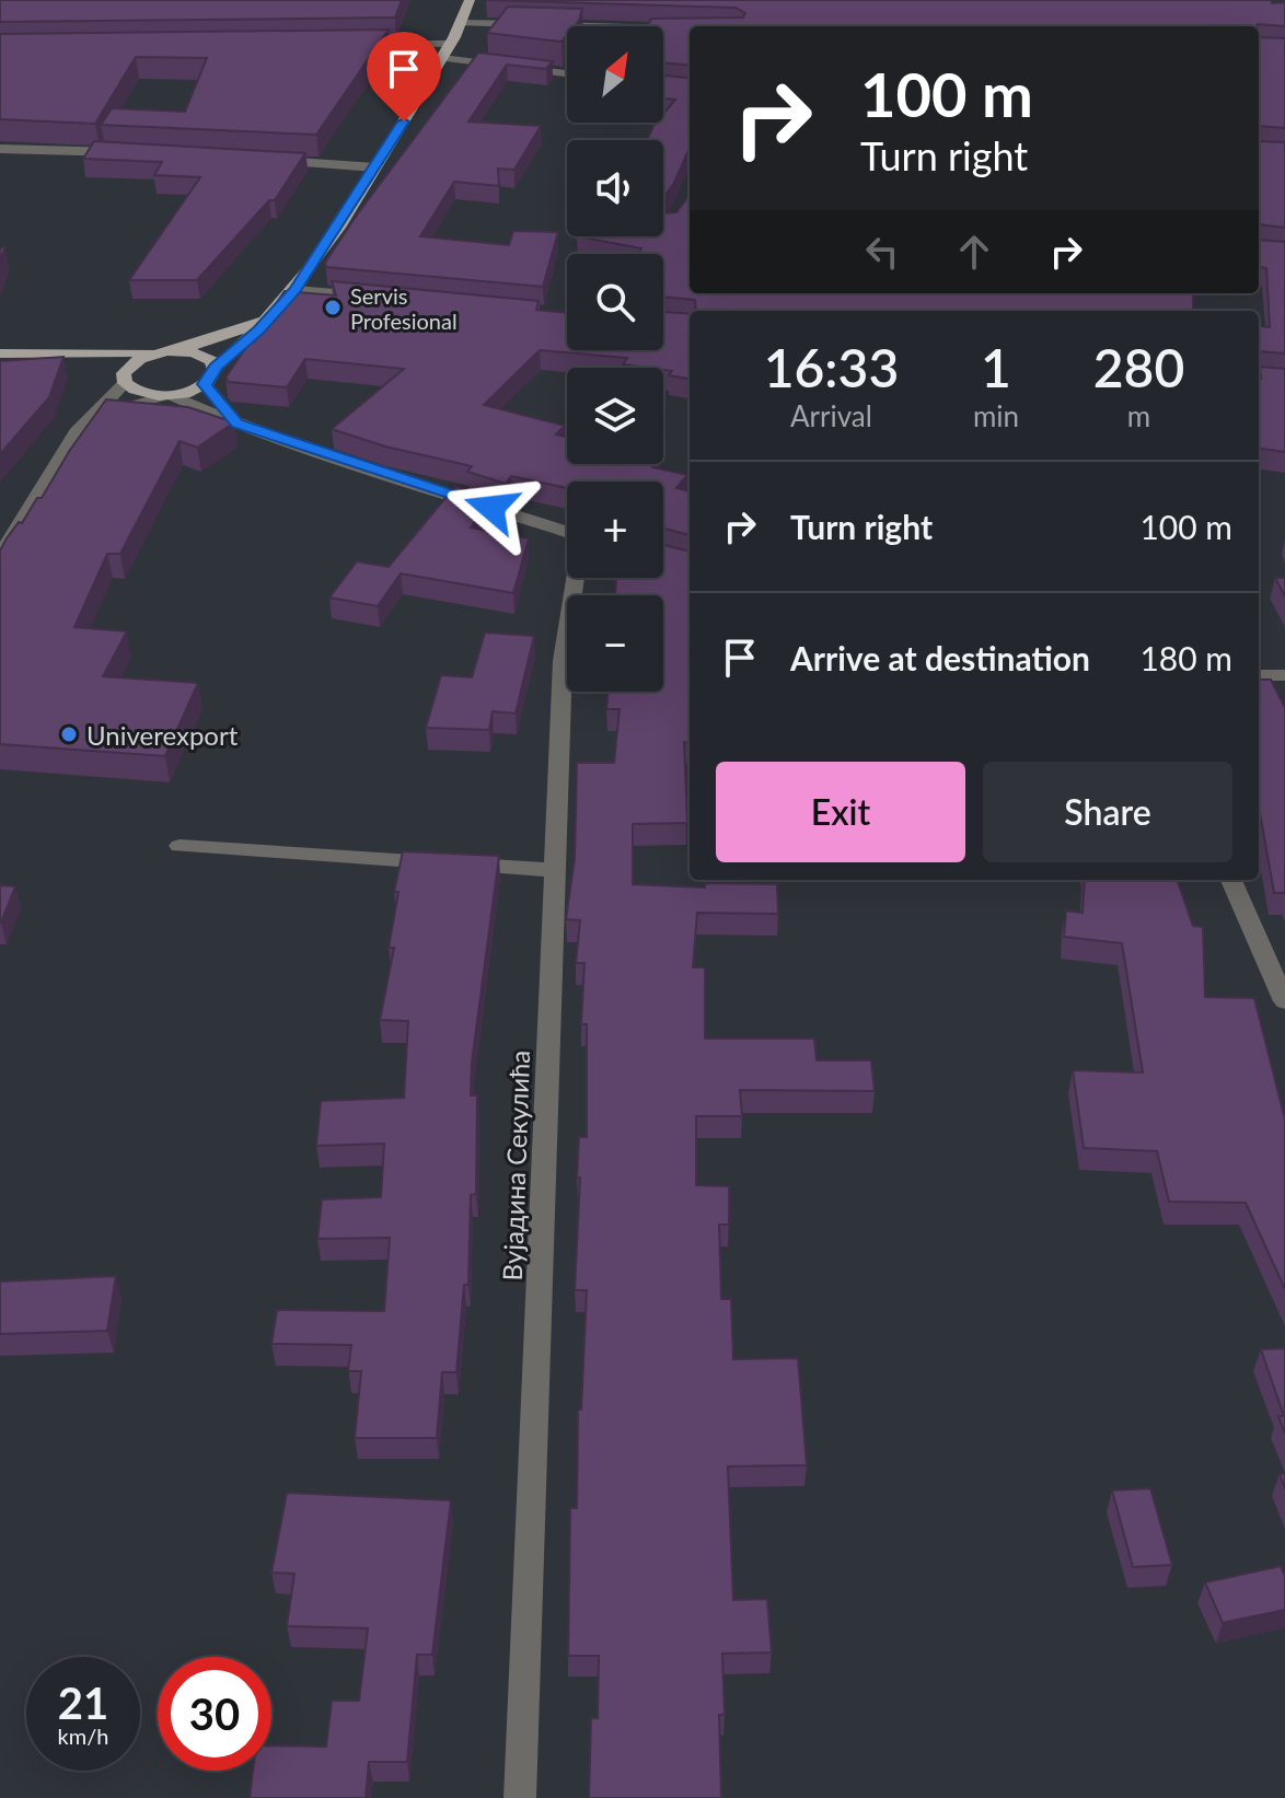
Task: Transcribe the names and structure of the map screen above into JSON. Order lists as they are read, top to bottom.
{
  "streets": {
    "street": ["Вујадина Секулића"]
  },
  "places": ["Servis Profesional", "Univerexport"],
  "north": "top right",
  "page": {
    "map_buttons": ["+", "−"],
    "turn": ["100 m", "Turn right"],
    "eta": [
      "16:33",
      "Arrival",
      "1",
      "min",
      "280",
      "m"
    ],
    "list": [
      {
        "name": "Turn right",
        "value": "100 m"
      },
      {
        "name": "Arrive at destination",
        "value": "180 m"
      }
    ],
    "buttons": ["Exit", "Share"],
    "speed": "21 km/h",
    "limit": "30"
  }
}
